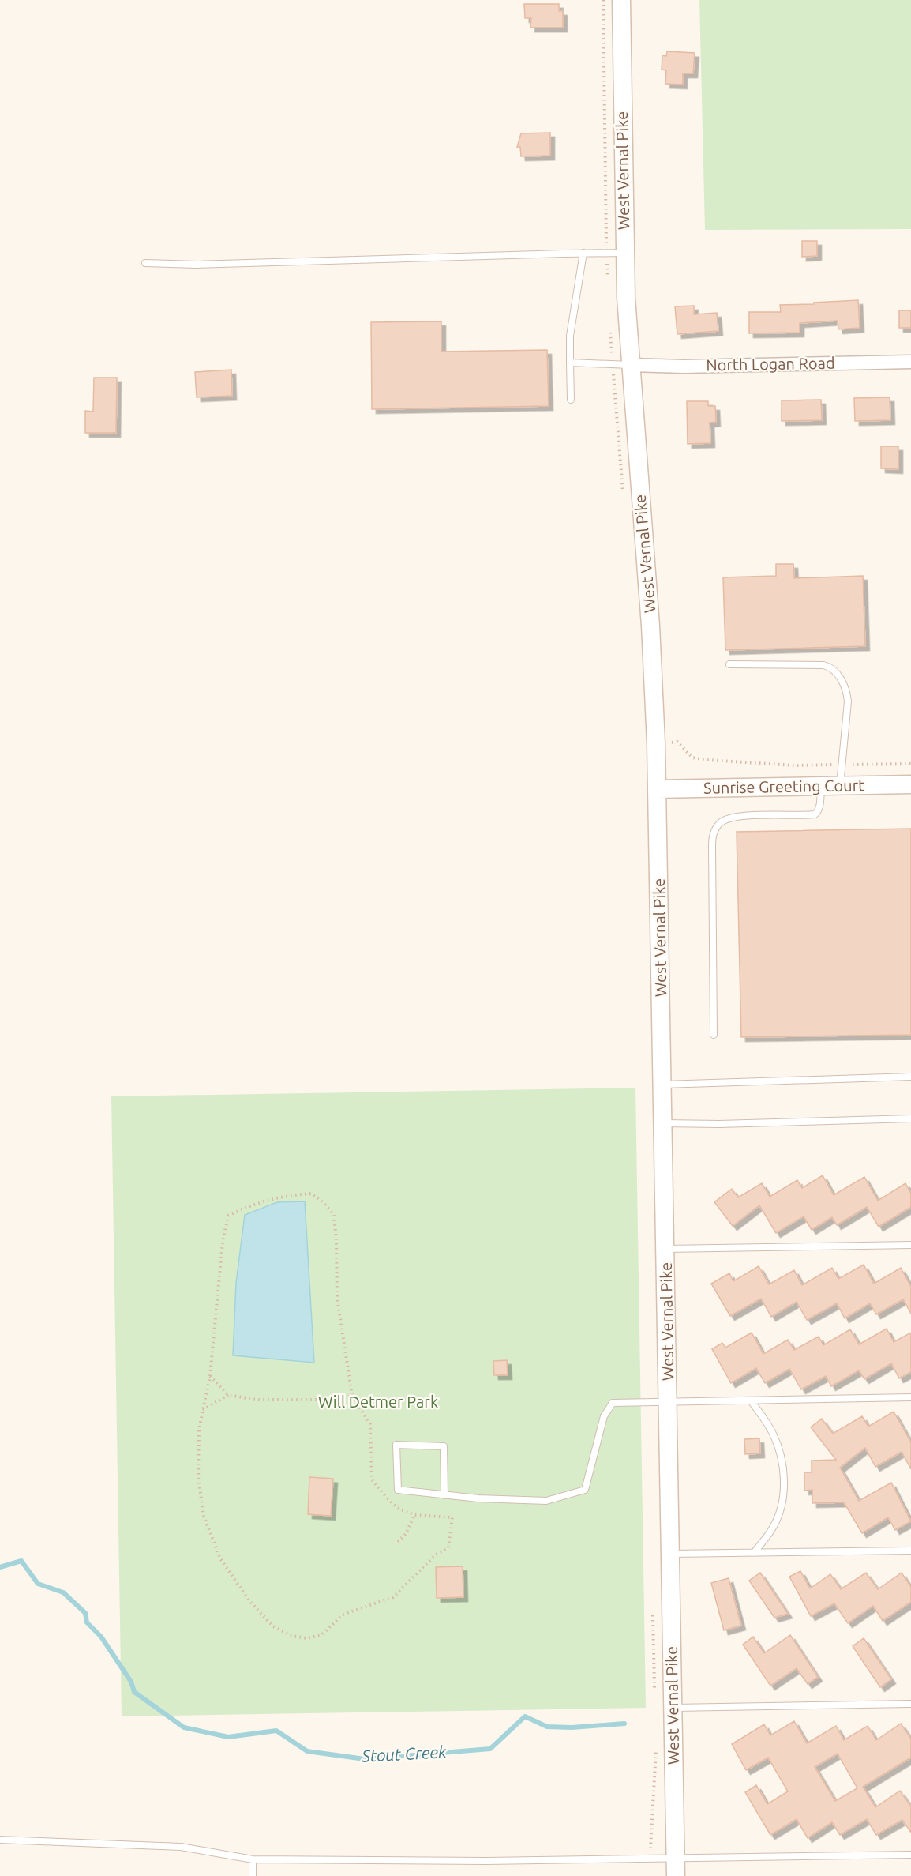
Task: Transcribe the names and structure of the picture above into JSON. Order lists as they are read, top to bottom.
{
  "streets": {
    "main road": ["West Vernal Pike", "Sunrise Greeting Court"],
    "street": ["North Logan Road"]
  },
  "crossings": [
    ["West Vernal Pike", "North Logan Road"],
    ["West Vernal Pike", "Sunrise Greeting Court"]
  ],
  "water": ["Stout Creek"],
  "parks": ["Will Detmer Park"]
}
